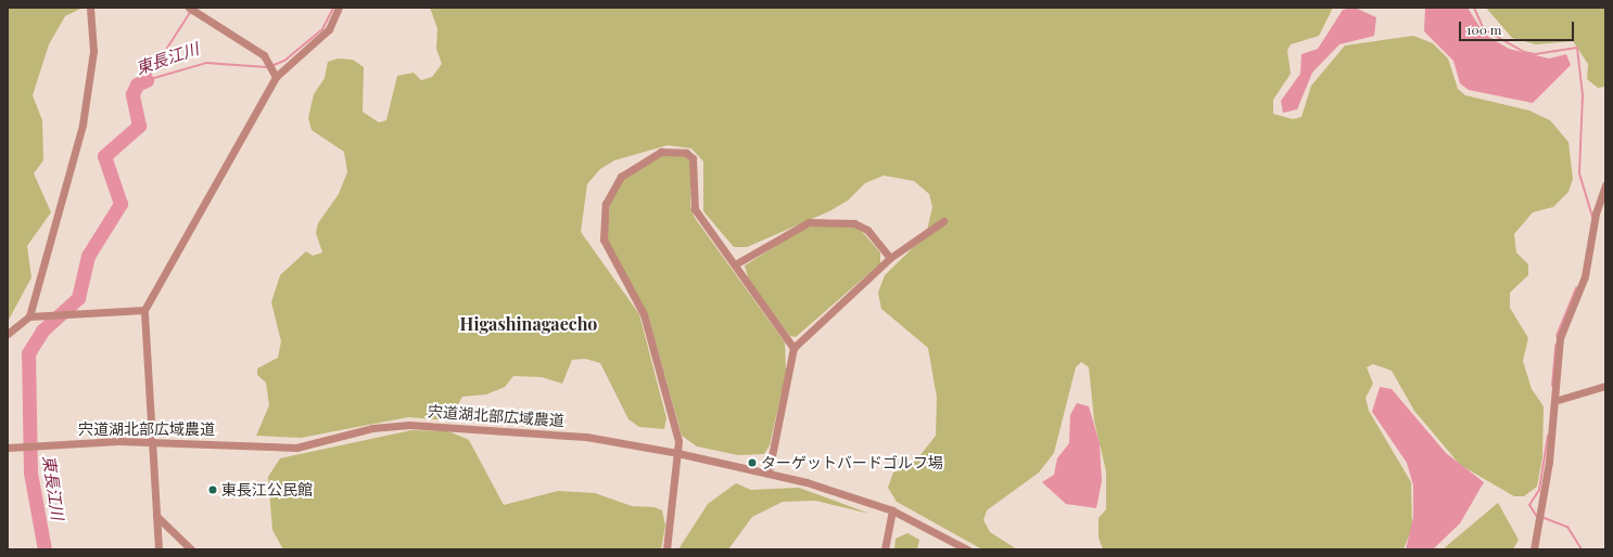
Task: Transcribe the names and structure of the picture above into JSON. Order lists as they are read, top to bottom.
{
  "streets": {
    "street": ["宍道湖北部広域農道"]
  },
  "districts": ["Higashinagaecho"],
  "water": ["東長江川"],
  "places": ["ターゲットバードゴルフ場", "東長江公民館"],
  "scale_bar": "100 m"
}
